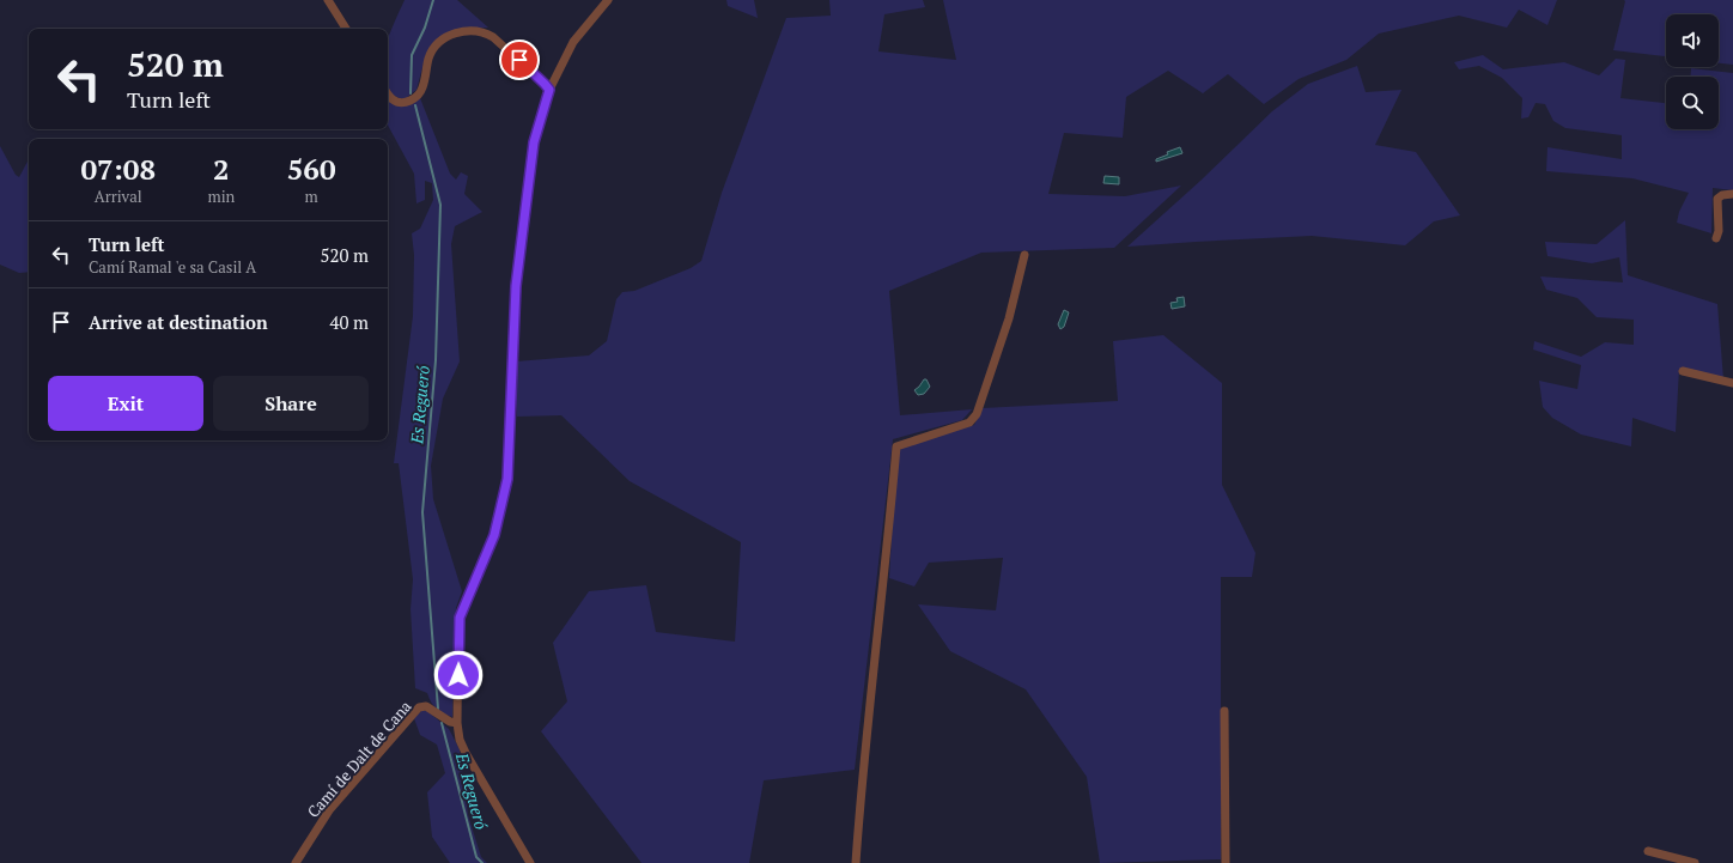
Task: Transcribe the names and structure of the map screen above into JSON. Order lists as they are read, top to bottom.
{
  "streets": {
    "street": ["Camí de Dalt de Cana"]
  },
  "water": ["Es Regueró"],
  "page": {
    "turn": ["520 m", "Turn left"],
    "eta": [
      "07:08",
      "Arrival",
      "2",
      "min",
      "560",
      "m"
    ],
    "list": [
      {
        "name": "Turn left",
        "note": "Camí Ramal 'e sa Casil A",
        "value": "520 m"
      },
      {
        "name": "Arrive at destination",
        "value": "40 m"
      }
    ],
    "buttons": ["Exit", "Share"]
  }
}
